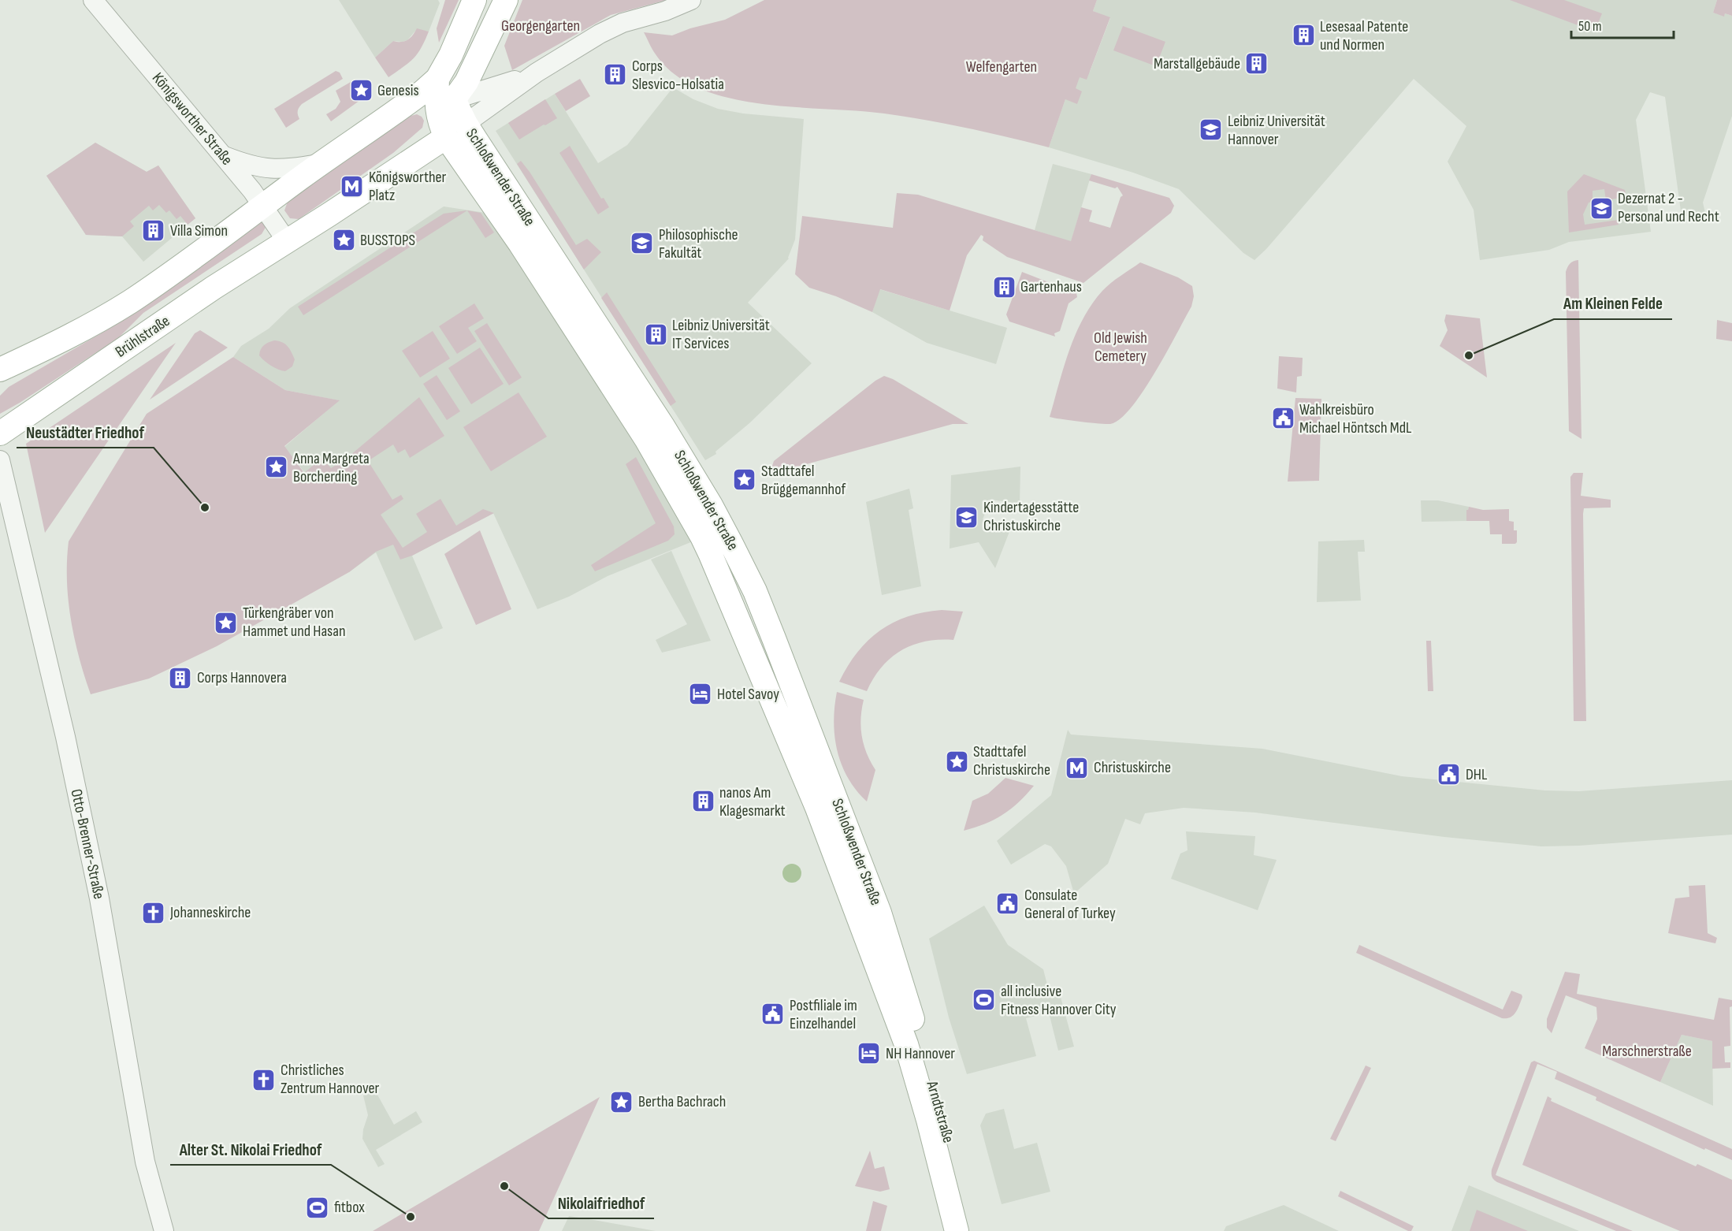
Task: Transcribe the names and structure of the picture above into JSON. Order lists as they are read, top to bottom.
{
  "streets": {
    "main road": ["Schloßwender Straße", "Brühlstraße", "Arndtstraße"],
    "street": ["Königsworther Straße", "Otto-Brenner-Straße"]
  },
  "crossings": [
    ["Königsworther Straße", "Brühlstraße"],
    ["Schloßwender Straße", "Arndtstraße"]
  ],
  "parks": [
    "Georgengarten",
    "Welfengarten",
    "Old Jewish Cemetery",
    "Marschnerstraße"
  ],
  "places": {
    "building": [
      "Lesesaal Patente und Normen",
      "Marstallgebäude",
      "Corps Slesvico-Holsatia",
      "Villa Simon",
      "Gartenhaus",
      "Leibniz Universität IT Services",
      "Corps Hannovera",
      "nanos Am Klagesmarkt"
    ],
    "place": [
      "Genesis",
      "BUSSTOPS",
      "Anna Margreta Borcherding",
      "Stadttafel Brüggemannhof",
      "Türkengräber von Hammet und Hasan",
      "Stadttafel Christuskirche",
      "Bertha Bachrach"
    ],
    "school or university": [
      "Leibniz Universität Hannover",
      "Dezernat 2 - Personal und Recht",
      "Philosophische Fakultät",
      "Kindertagesstätte Christuskirche"
    ],
    "metro station": ["Königsworther Platz", "Christuskirche"],
    "other": [
      "Am Kleinen Felde",
      "Neustädter Friedhof",
      "Nikolaifriedhof",
      "Alter St. Nikolai Friedhof"
    ],
    "public building": [
      "Wahlkreisbüro Michael Höntsch MdL",
      "DHL",
      "Consulate General of Turkey",
      "Postfiliale im Einzelhandel"
    ],
    "hotel": ["Hotel Savoy", "NH Hannover"],
    "church": ["Johanneskirche", "Christliches Zentrum Hannover"],
    "sports": ["all inclusive Fitness Hannover City", "fitbox"]
  },
  "scale_bar": "50 m"
}
